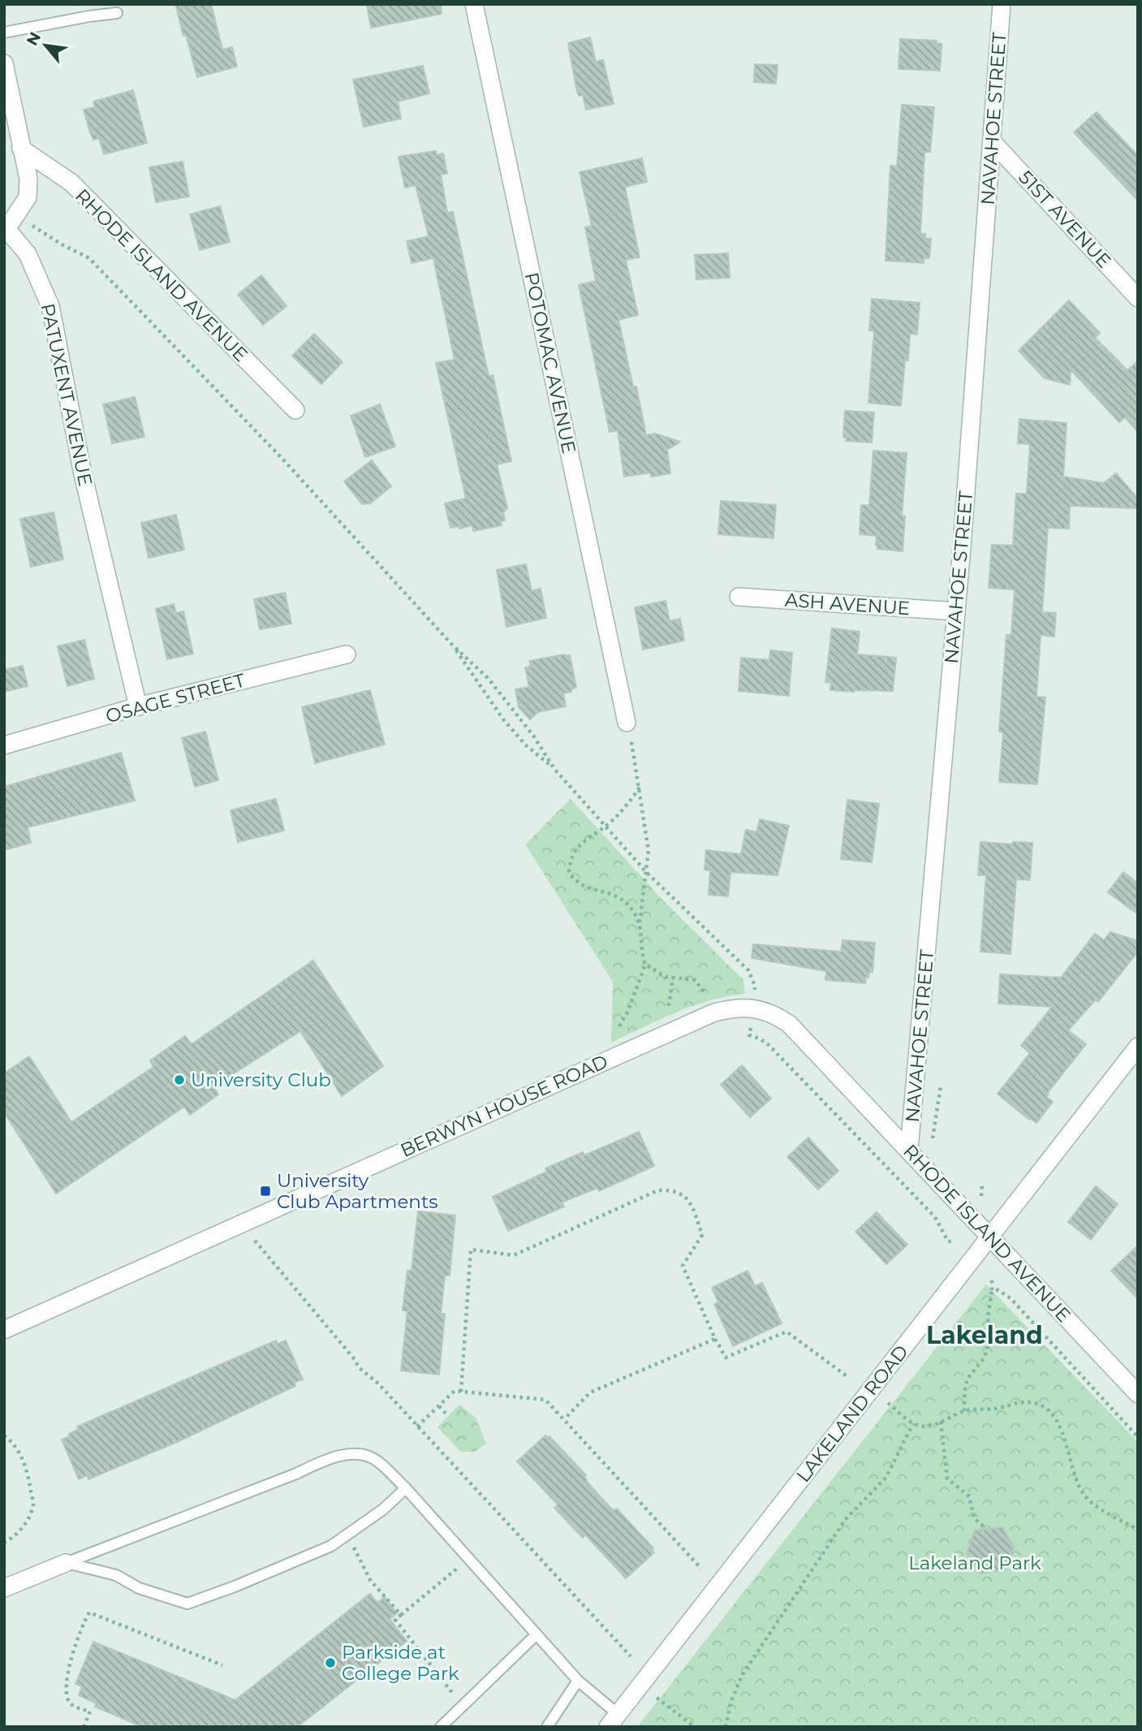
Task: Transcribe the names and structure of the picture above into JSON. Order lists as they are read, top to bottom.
{
  "streets": {
    "street": [
      "NAVAHOE STREET",
      "51ST AVENUE",
      "RHODE ISLAND AVENUE",
      "POTOMAC AVENUE",
      "PATUXENT AVENUE",
      "ASH AVENUE",
      "OSAGE STREET",
      "BERWYN HOUSE ROAD",
      "LAKELAND ROAD"
    ]
  },
  "crossings": [
    ["NAVAHOE STREET", "51ST AVENUE"],
    ["NAVAHOE STREET", "RHODE ISLAND AVENUE"],
    ["NAVAHOE STREET", "ASH AVENUE"],
    ["RHODE ISLAND AVENUE", "BERWYN HOUSE ROAD"],
    ["RHODE ISLAND AVENUE", "LAKELAND ROAD"],
    ["PATUXENT AVENUE", "OSAGE STREET"]
  ],
  "districts": ["Lakeland"],
  "parks": ["Lakeland Park"],
  "places": {
    "other": ["University Club", "Parkside at College Park"],
    "transit": ["University Club Apartments"]
  },
  "north": "top left"
}
